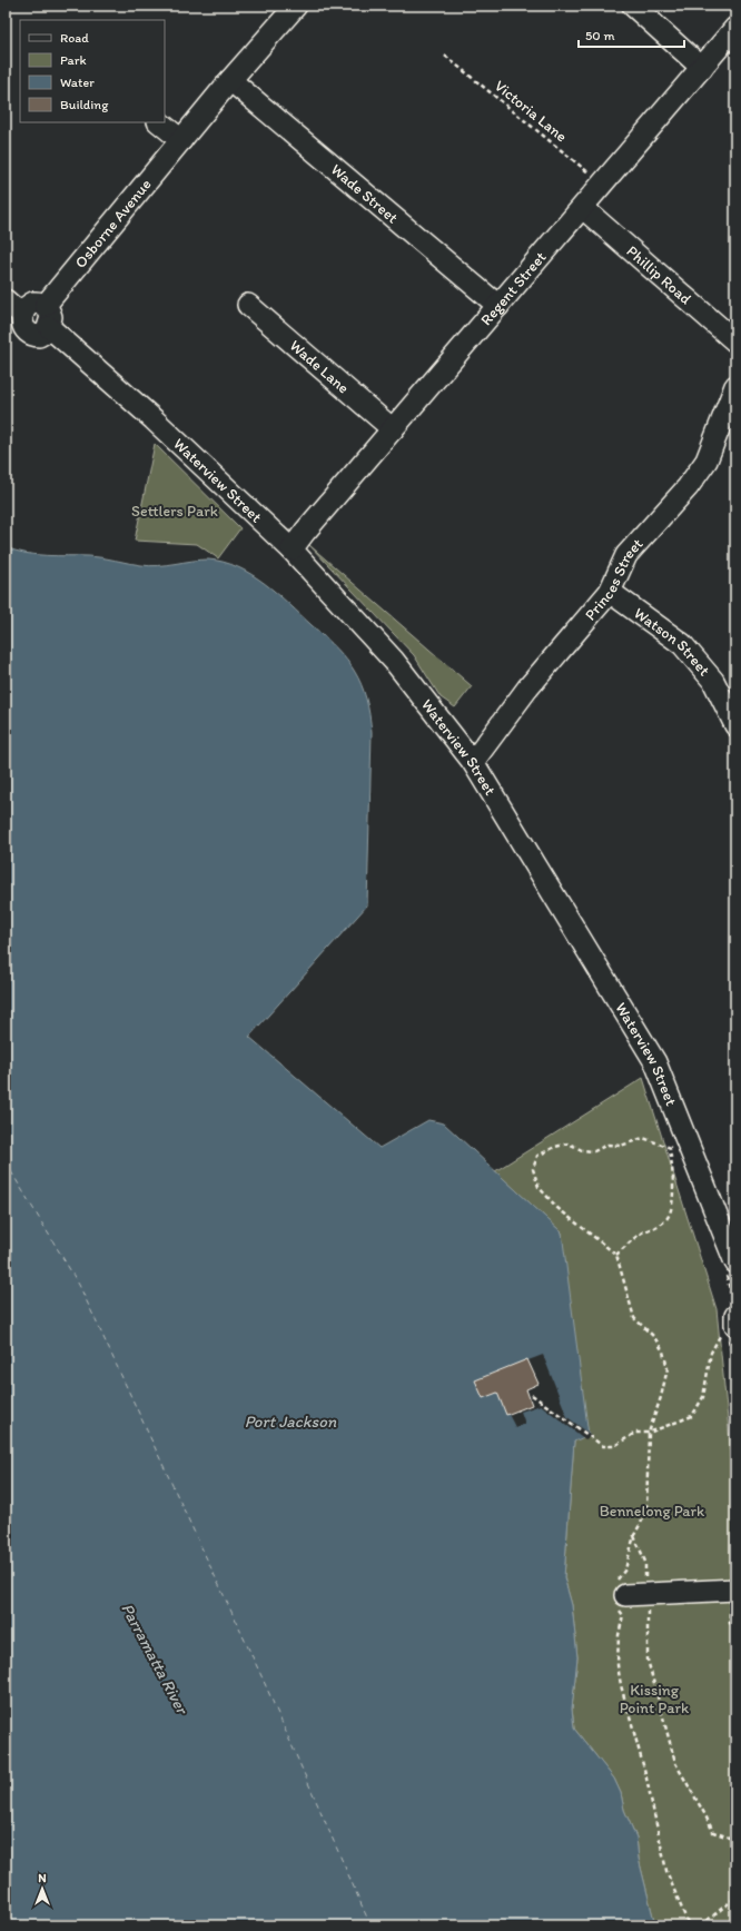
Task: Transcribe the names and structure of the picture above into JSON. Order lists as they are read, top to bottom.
{
  "streets": {
    "street": [
      "Wade Street",
      "Osborne Avenue",
      "Phillip Road",
      "Regent Street",
      "Wade Lane",
      "Waterview Street",
      "Princes Street",
      "Watson Street"
    ],
    "path": ["Victoria Lane"]
  },
  "crossings": [
    ["Victoria Lane", "Regent Street"],
    ["Wade Street", "Osborne Avenue"],
    ["Wade Street", "Regent Street"],
    ["Osborne Avenue", "Waterview Street"],
    ["Phillip Road", "Regent Street"],
    ["Regent Street", "Wade Lane"],
    ["Regent Street", "Waterview Street"],
    ["Waterview Street", "Princes Street"],
    ["Princes Street", "Watson Street"]
  ],
  "water": ["Port Jackson", "Parramatta River"],
  "parks": ["Settlers Park", "Bennelong Park", "Kissing Point Park"],
  "legend": [
    "Road",
    "Park",
    "Water",
    "Building"
  ],
  "scale_bar": "50 m",
  "north": "top"
}
